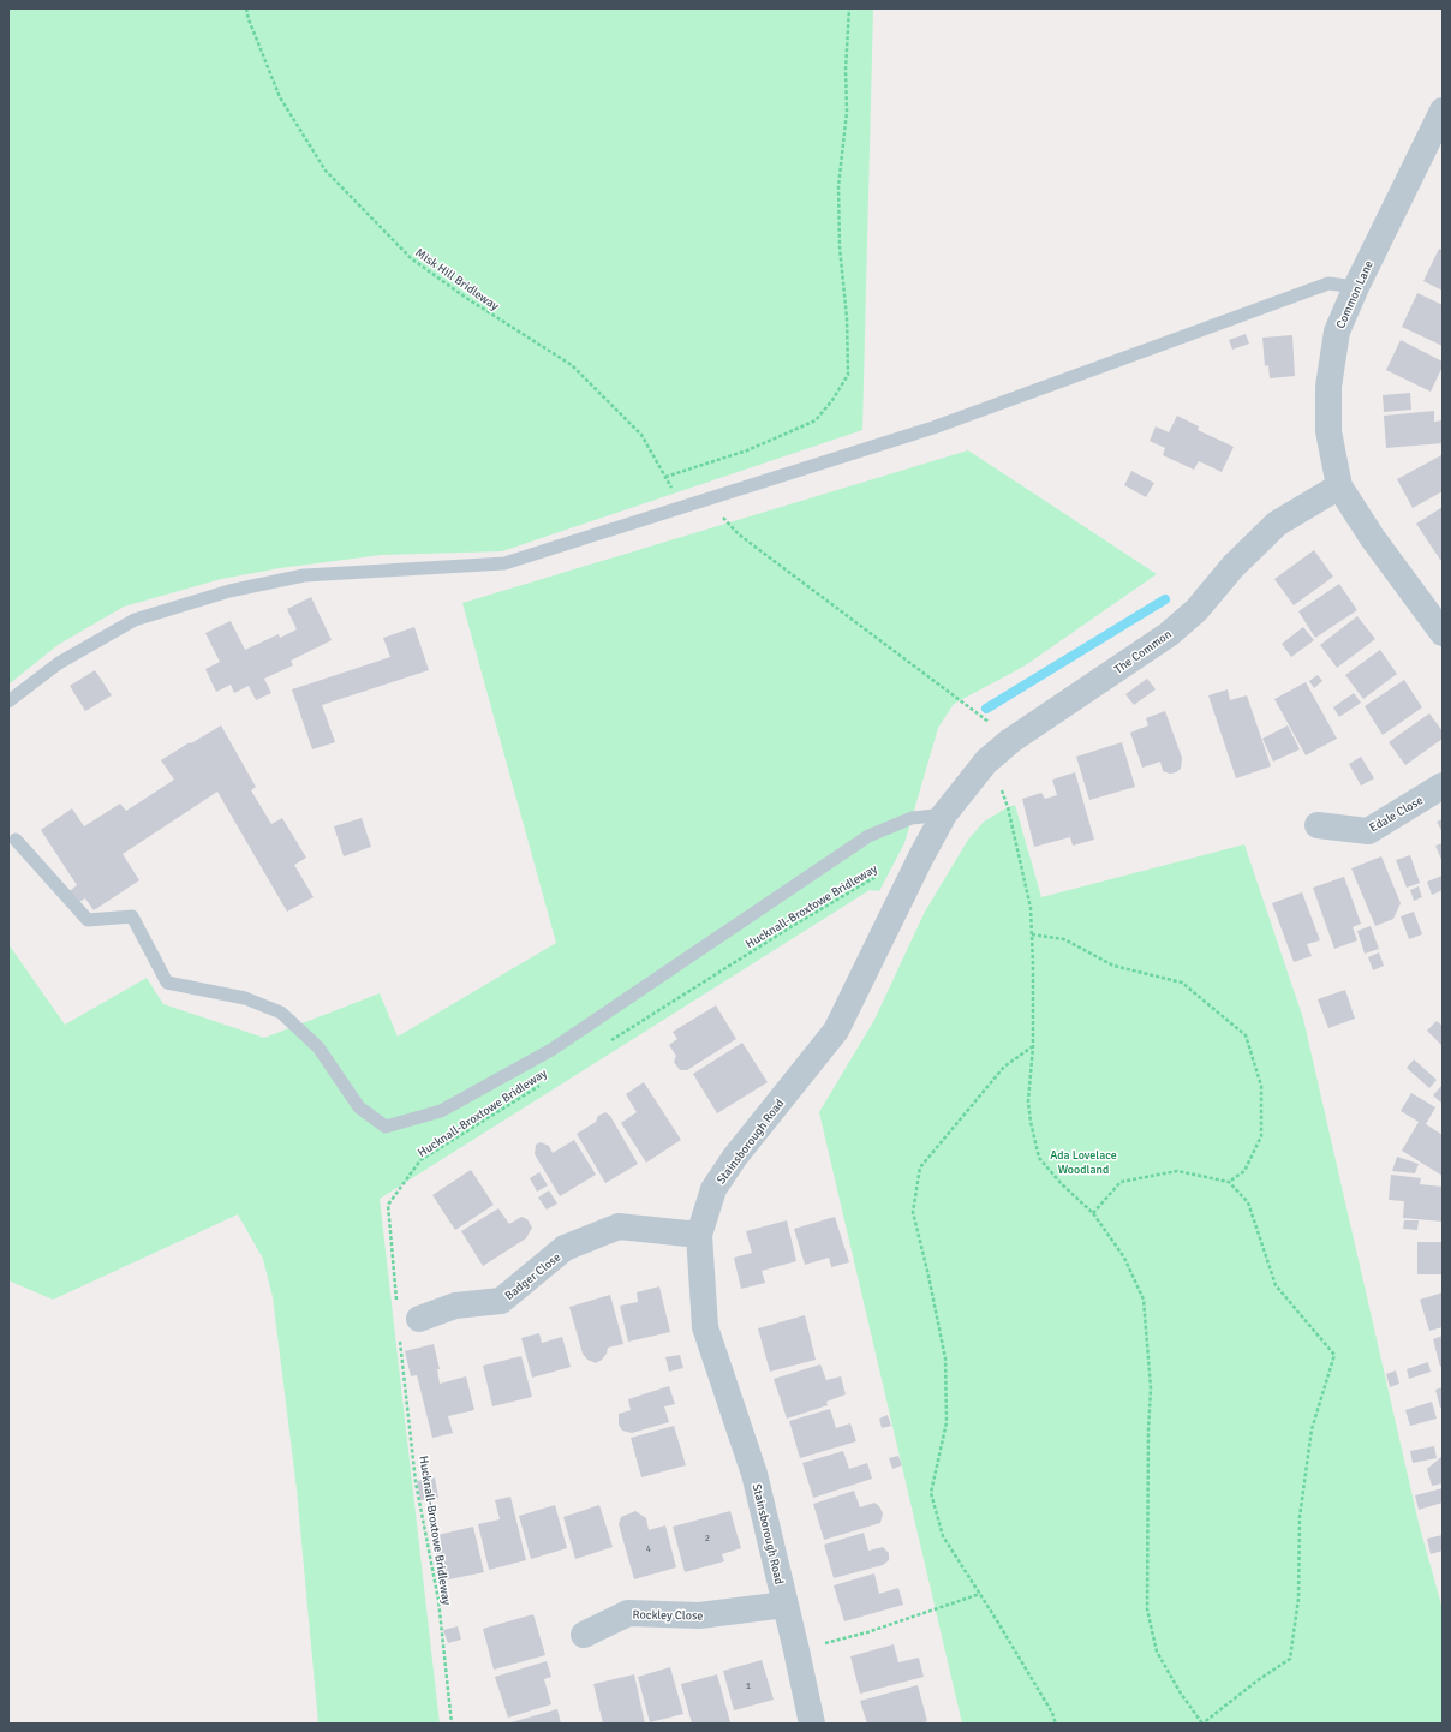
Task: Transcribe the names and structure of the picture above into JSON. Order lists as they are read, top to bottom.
{
  "streets": {
    "street": [
      "Common Lane",
      "The Common",
      "Edale Close",
      "Stainsborough Road",
      "Badger Close",
      "Rockley Close"
    ],
    "path": ["Misk Hill Bridleway", "Hucknall-Broxtowe Bridleway"]
  },
  "crossings": [
    ["Common Lane", "The Common"],
    ["The Common", "Stainsborough Road"],
    ["Hucknall-Broxtowe Bridleway", "Badger Close"],
    ["Stainsborough Road", "Badger Close"],
    ["Stainsborough Road", "Rockley Close"]
  ],
  "parks": ["Ada Lovelace Woodland"],
  "house_numbers": ["2", "4", "1"]
}
